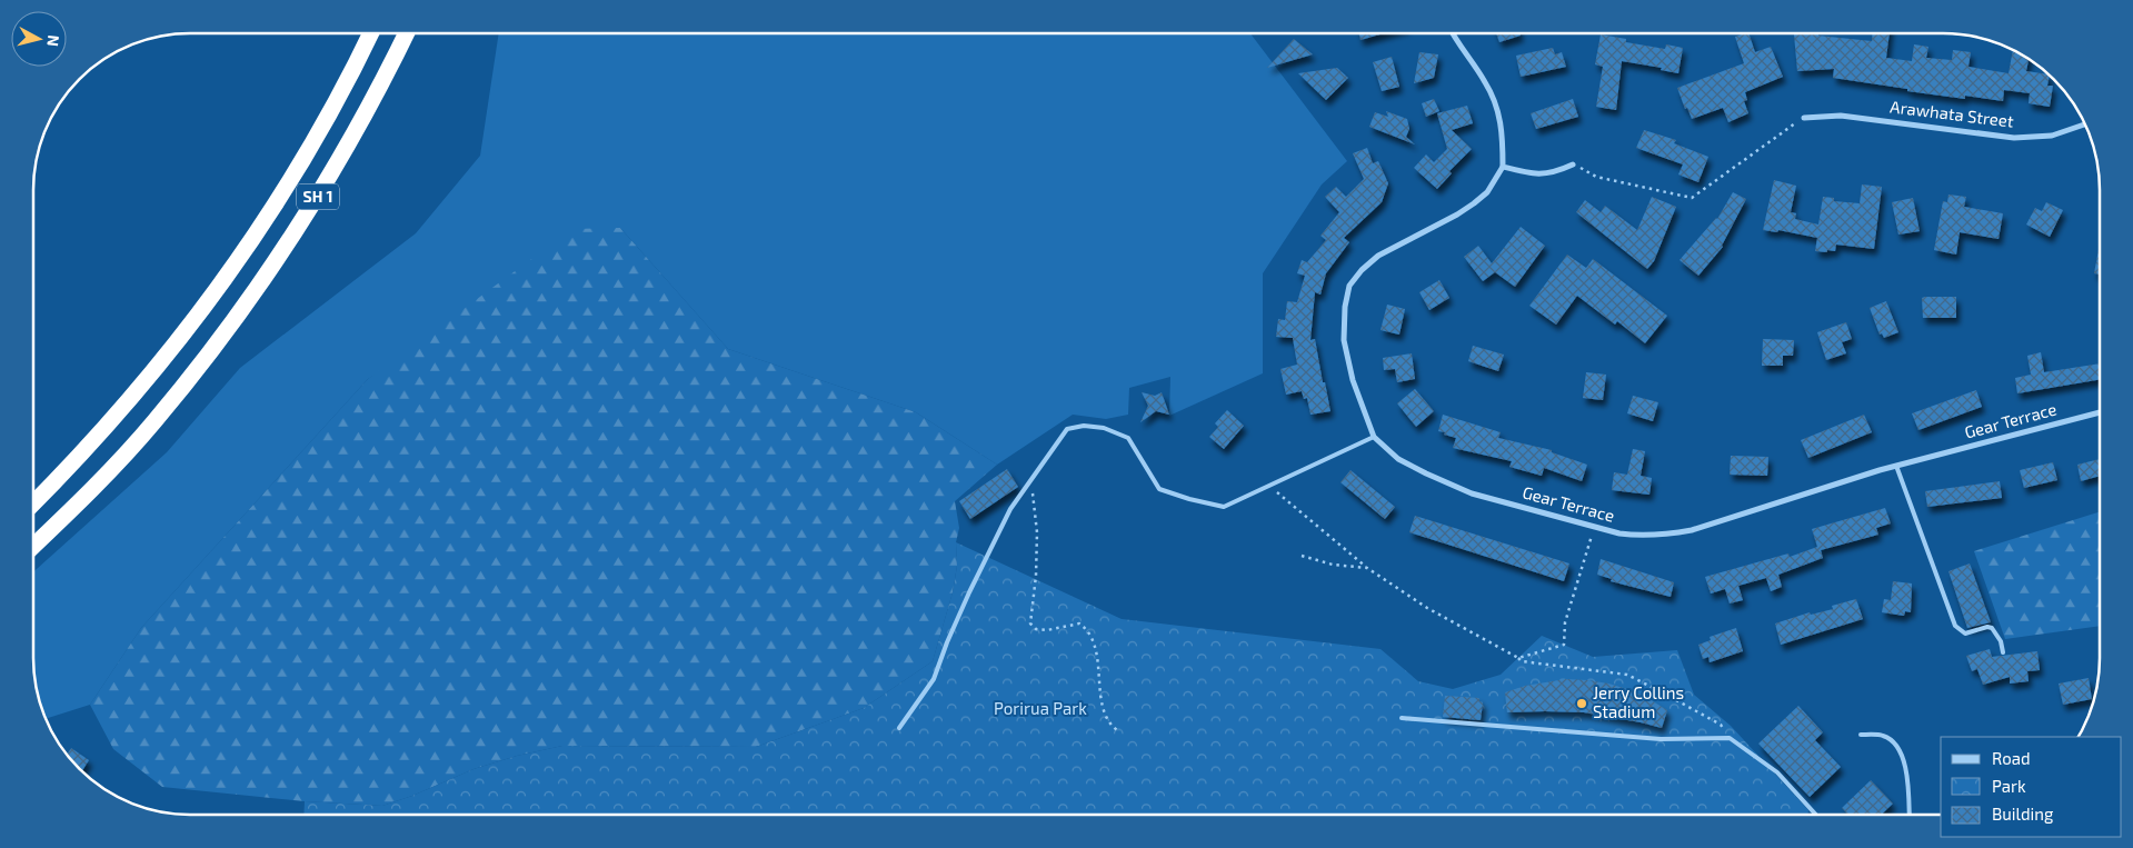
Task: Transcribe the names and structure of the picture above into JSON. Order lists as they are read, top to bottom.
{
  "streets": {
    "highway": ["SH 1"],
    "street": ["Arawhata Street", "Gear Terrace"]
  },
  "parks": ["Porirua Park"],
  "places": ["Jerry Collins Stadium"],
  "legend": ["Road", "Park", "Building"],
  "north": "right"
}
